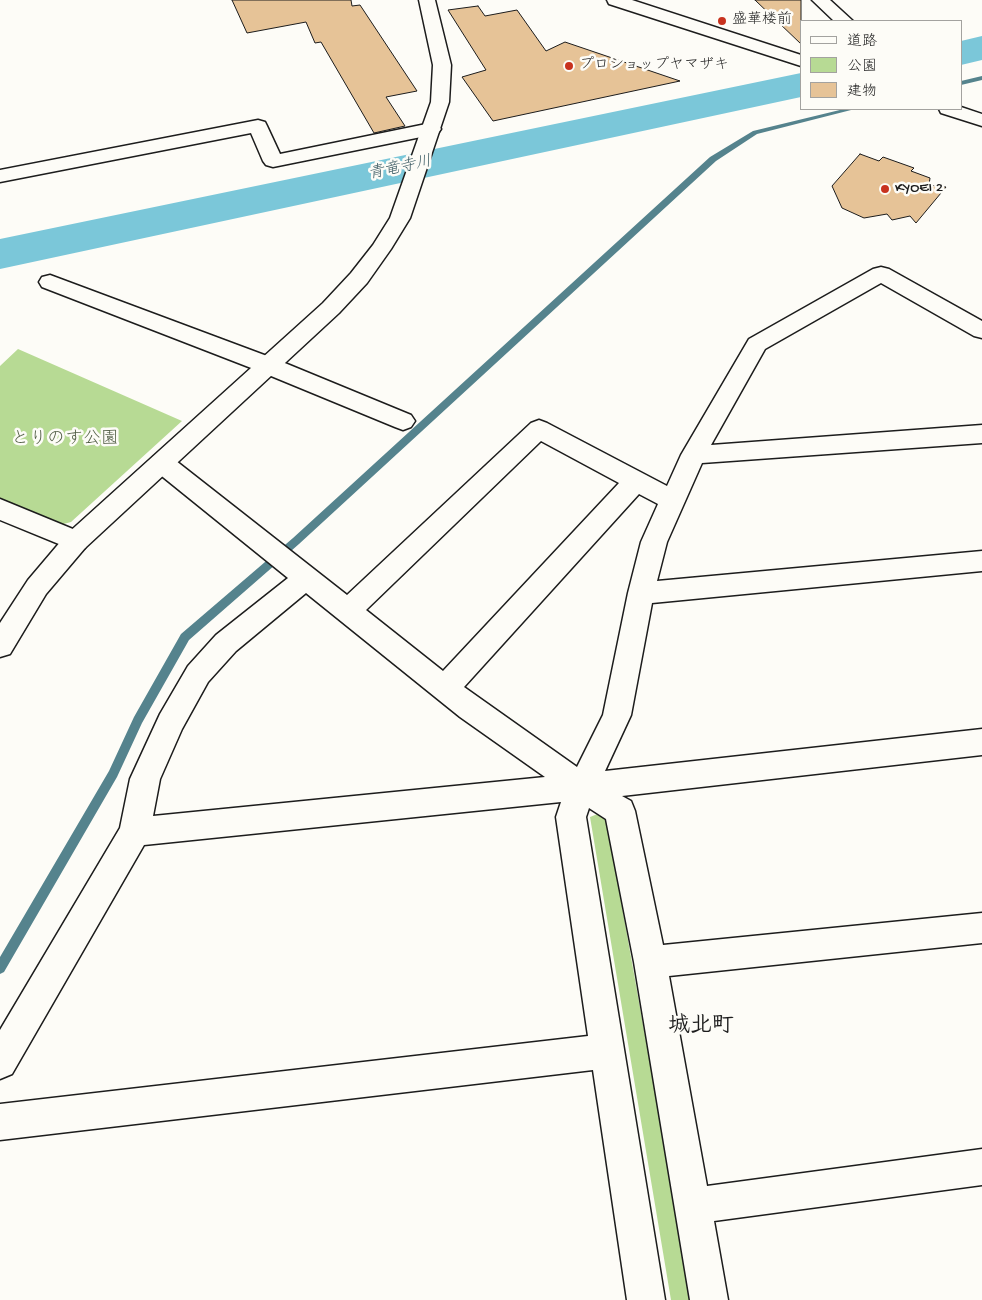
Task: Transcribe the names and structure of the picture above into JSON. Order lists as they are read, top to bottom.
{
  "districts": ["城北町"],
  "water": ["青竜寺川"],
  "parks": ["とりのす公園"],
  "places": ["盛華楼前", "プロショップヤマザキ", "KYOEI 2"],
  "legend": ["道路", "公園", "建物"]
}
